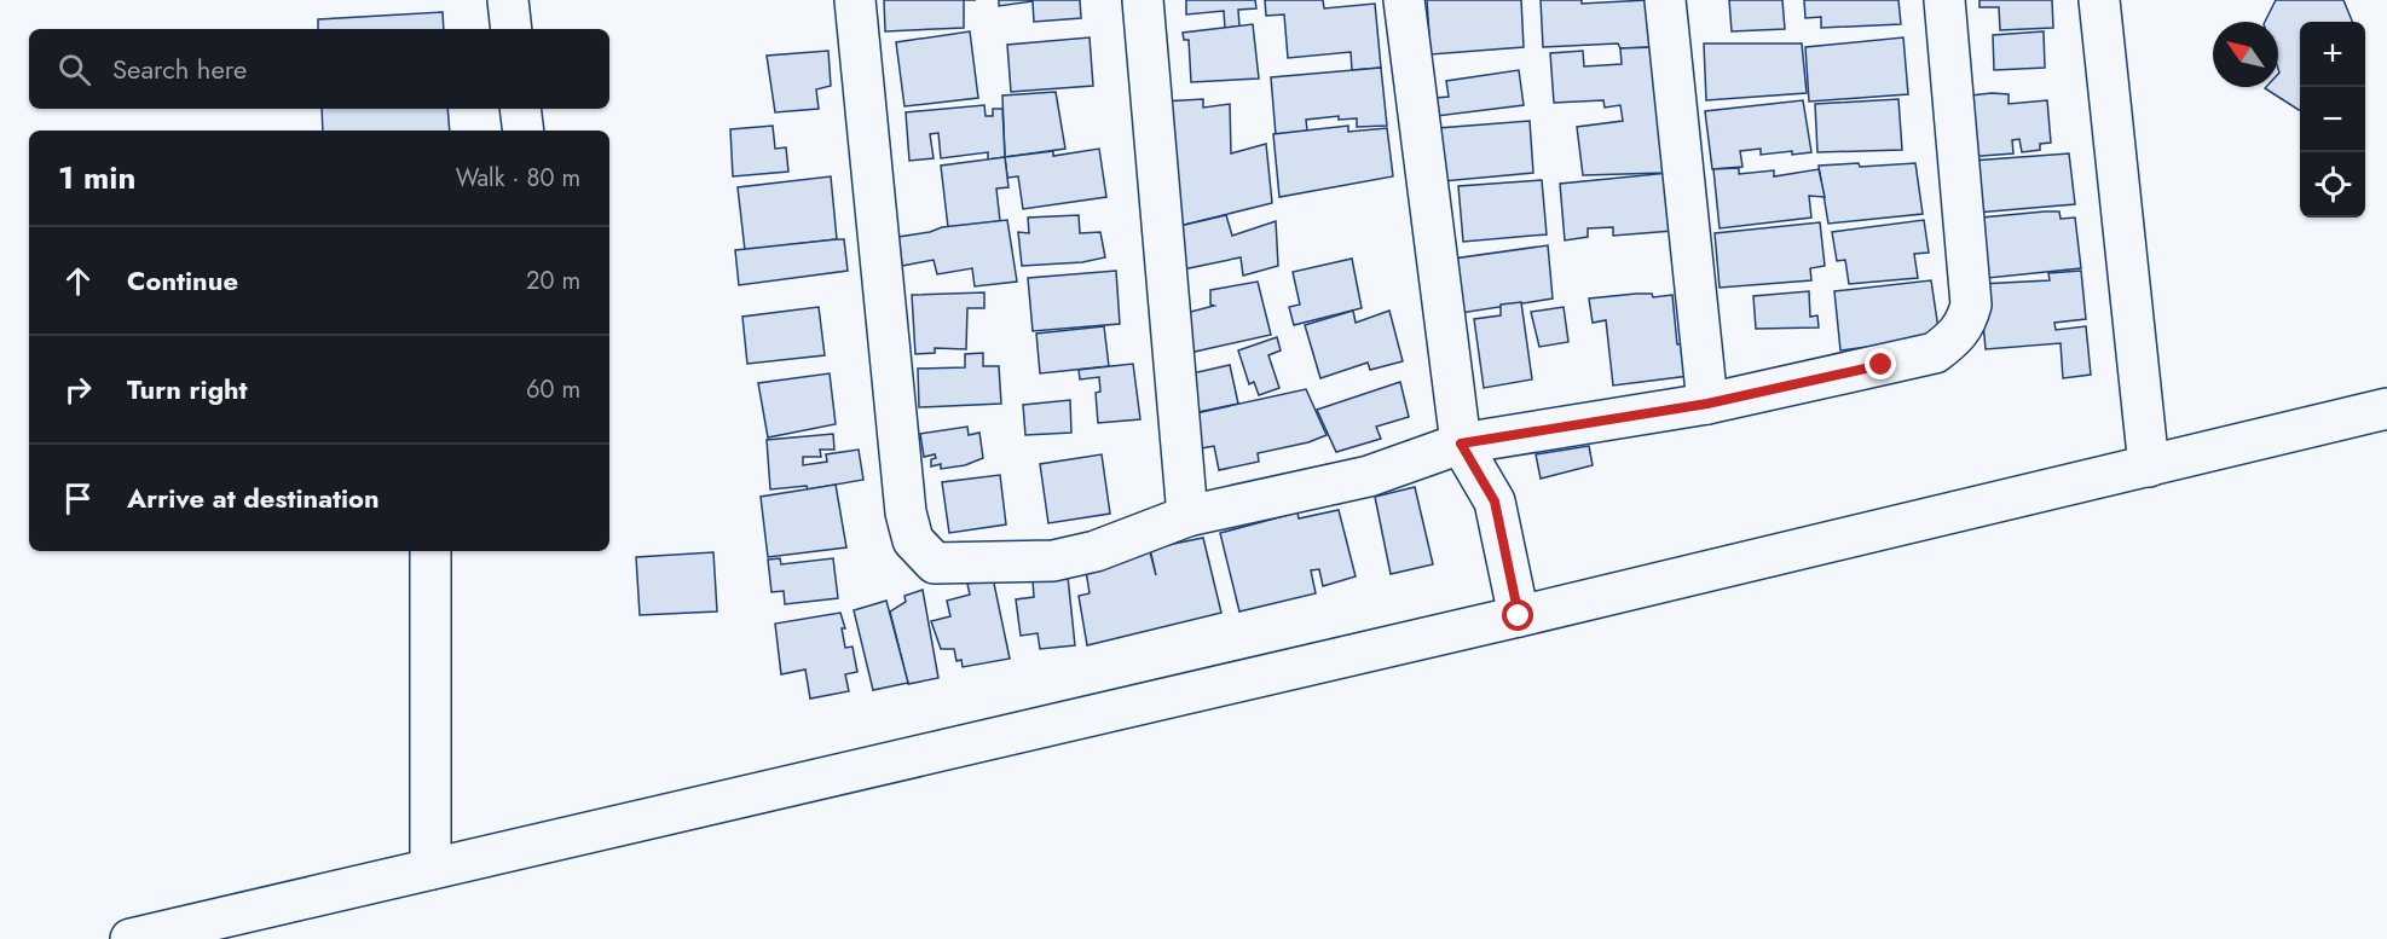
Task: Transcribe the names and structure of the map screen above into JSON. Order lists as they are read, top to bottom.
{
  "north": "top left",
  "page": {
    "map_buttons": ["+", "−"],
    "search": "Search here",
    "heading": ["1 min", "Walk · 80 m"],
    "list": [
      ["Continue", "20 m"],
      ["Turn right", "60 m"],
      "Arrive at destination"
    ]
  }
}
